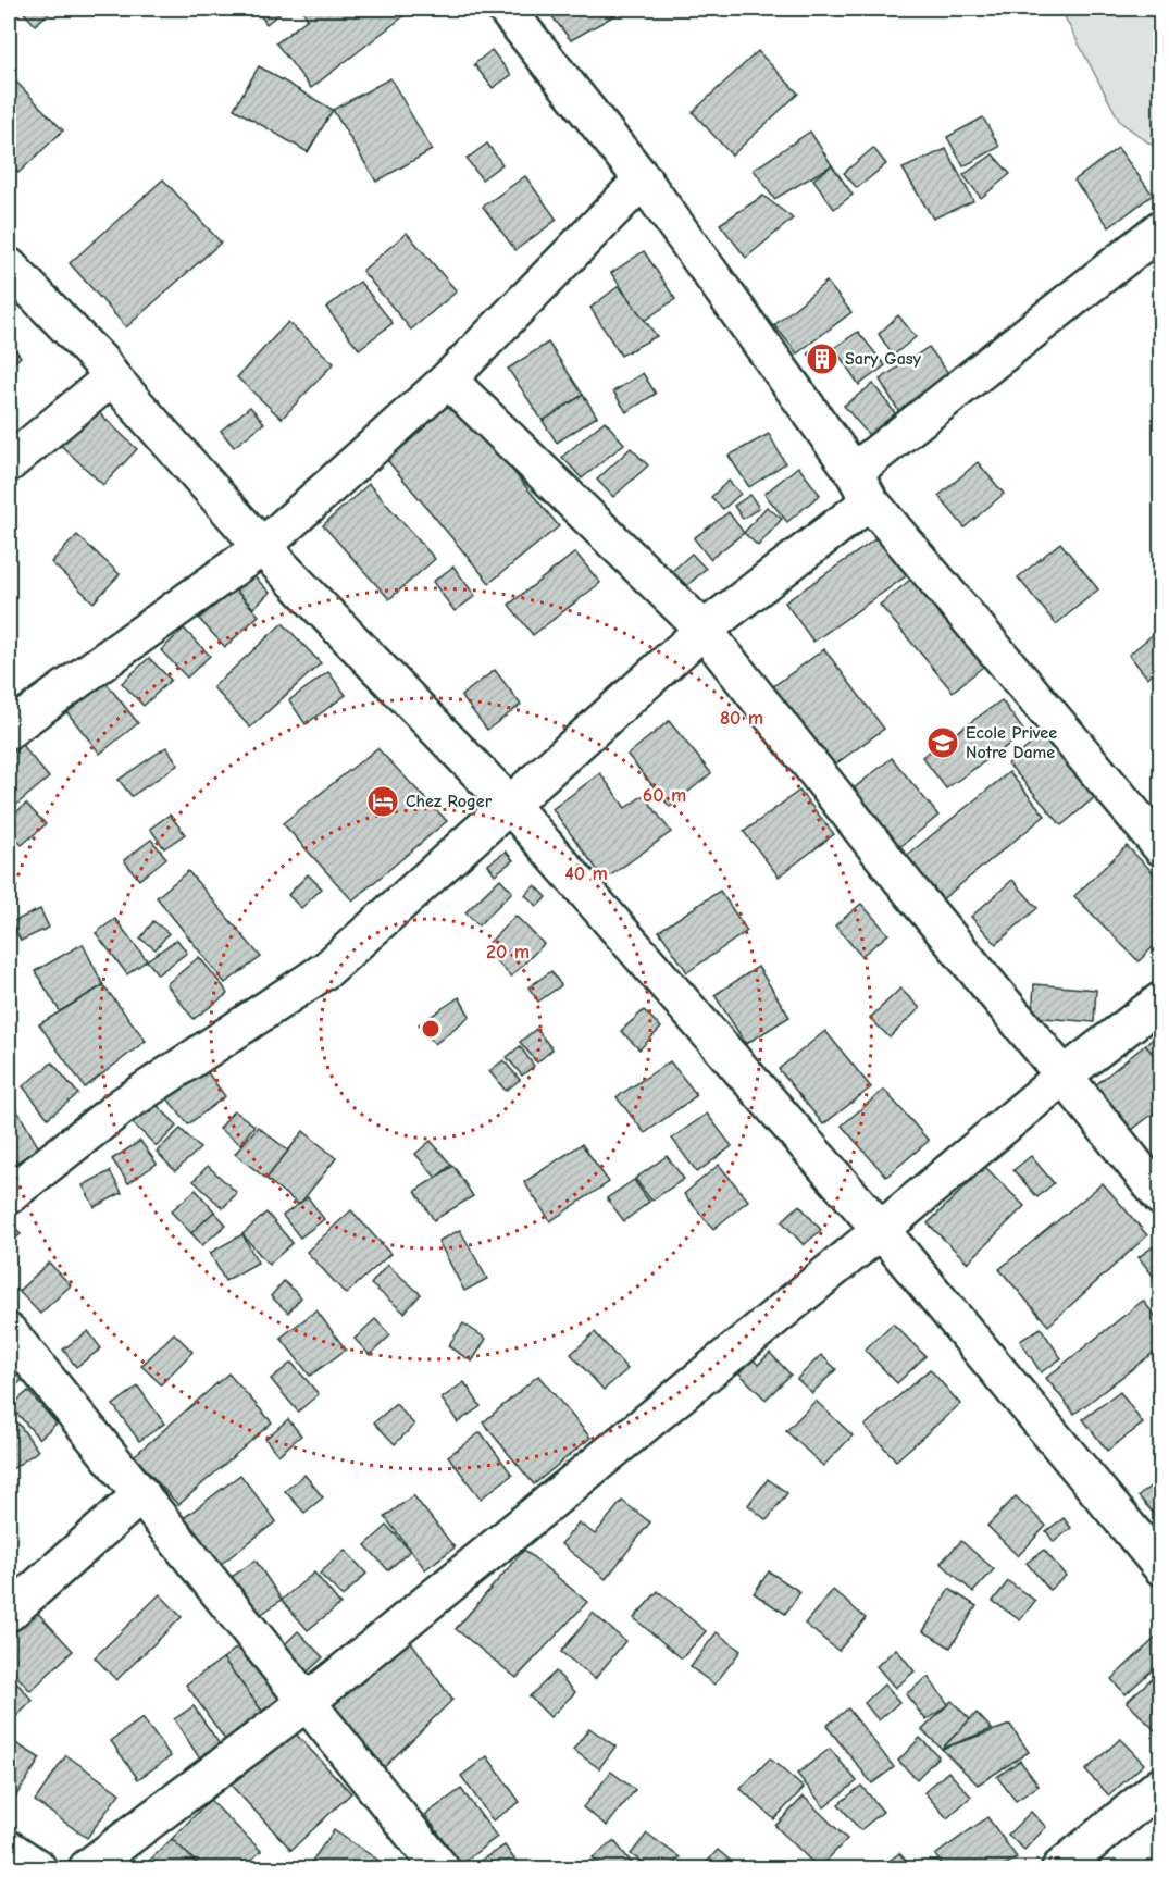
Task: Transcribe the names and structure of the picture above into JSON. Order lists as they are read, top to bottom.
{
  "places": {
    "building": ["Sary Gasy"],
    "school or university": ["Ecole Privee Notre Dame"],
    "hotel": ["Chez Roger"]
  },
  "rings": [
    "80 m",
    "60 m",
    "40 m",
    "20 m"
  ]
}
